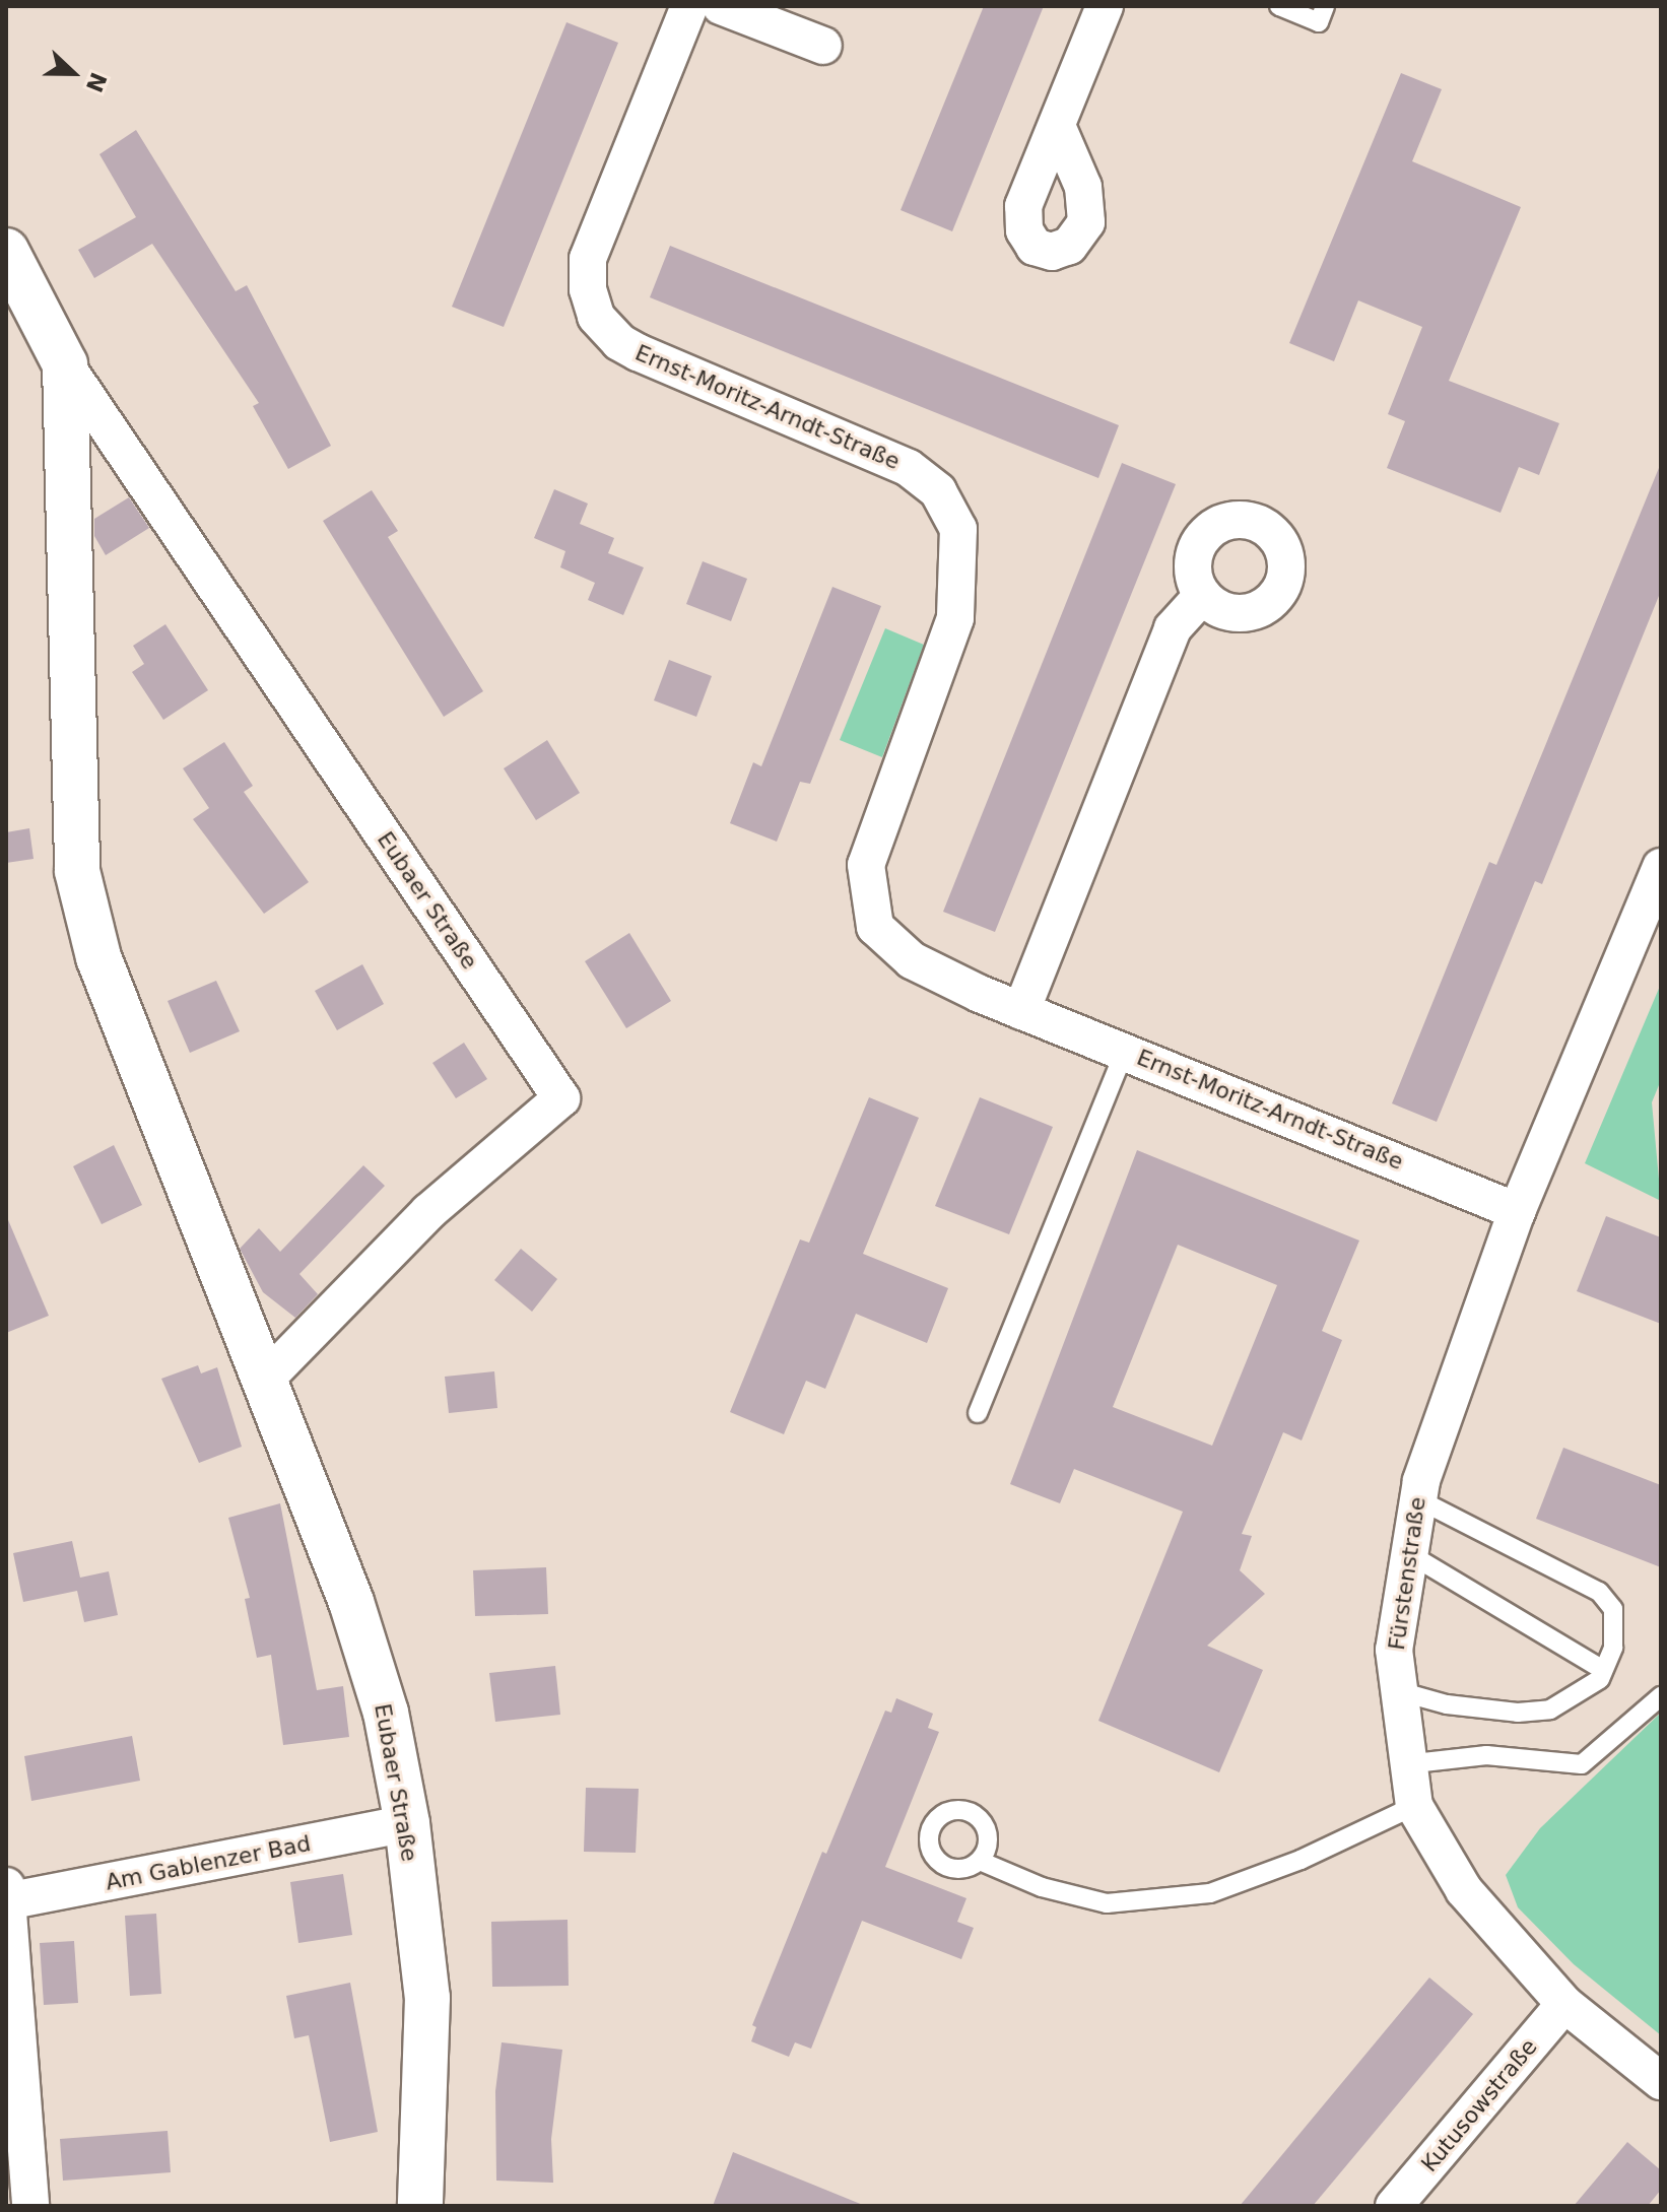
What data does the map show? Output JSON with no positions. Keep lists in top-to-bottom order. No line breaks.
{"streets":{"street":["Ernst-Moritz-Arndt-Straße","Eubaer Straße","Fürstenstraße","Am Gablenzer Bad","Kutusowstraße"]},"crossings":[["Ernst-Moritz-Arndt-Straße","Fürstenstraße"],["Eubaer Straße","Am Gablenzer Bad"],["Fürstenstraße","Kutusowstraße"]],"north":"right"}
